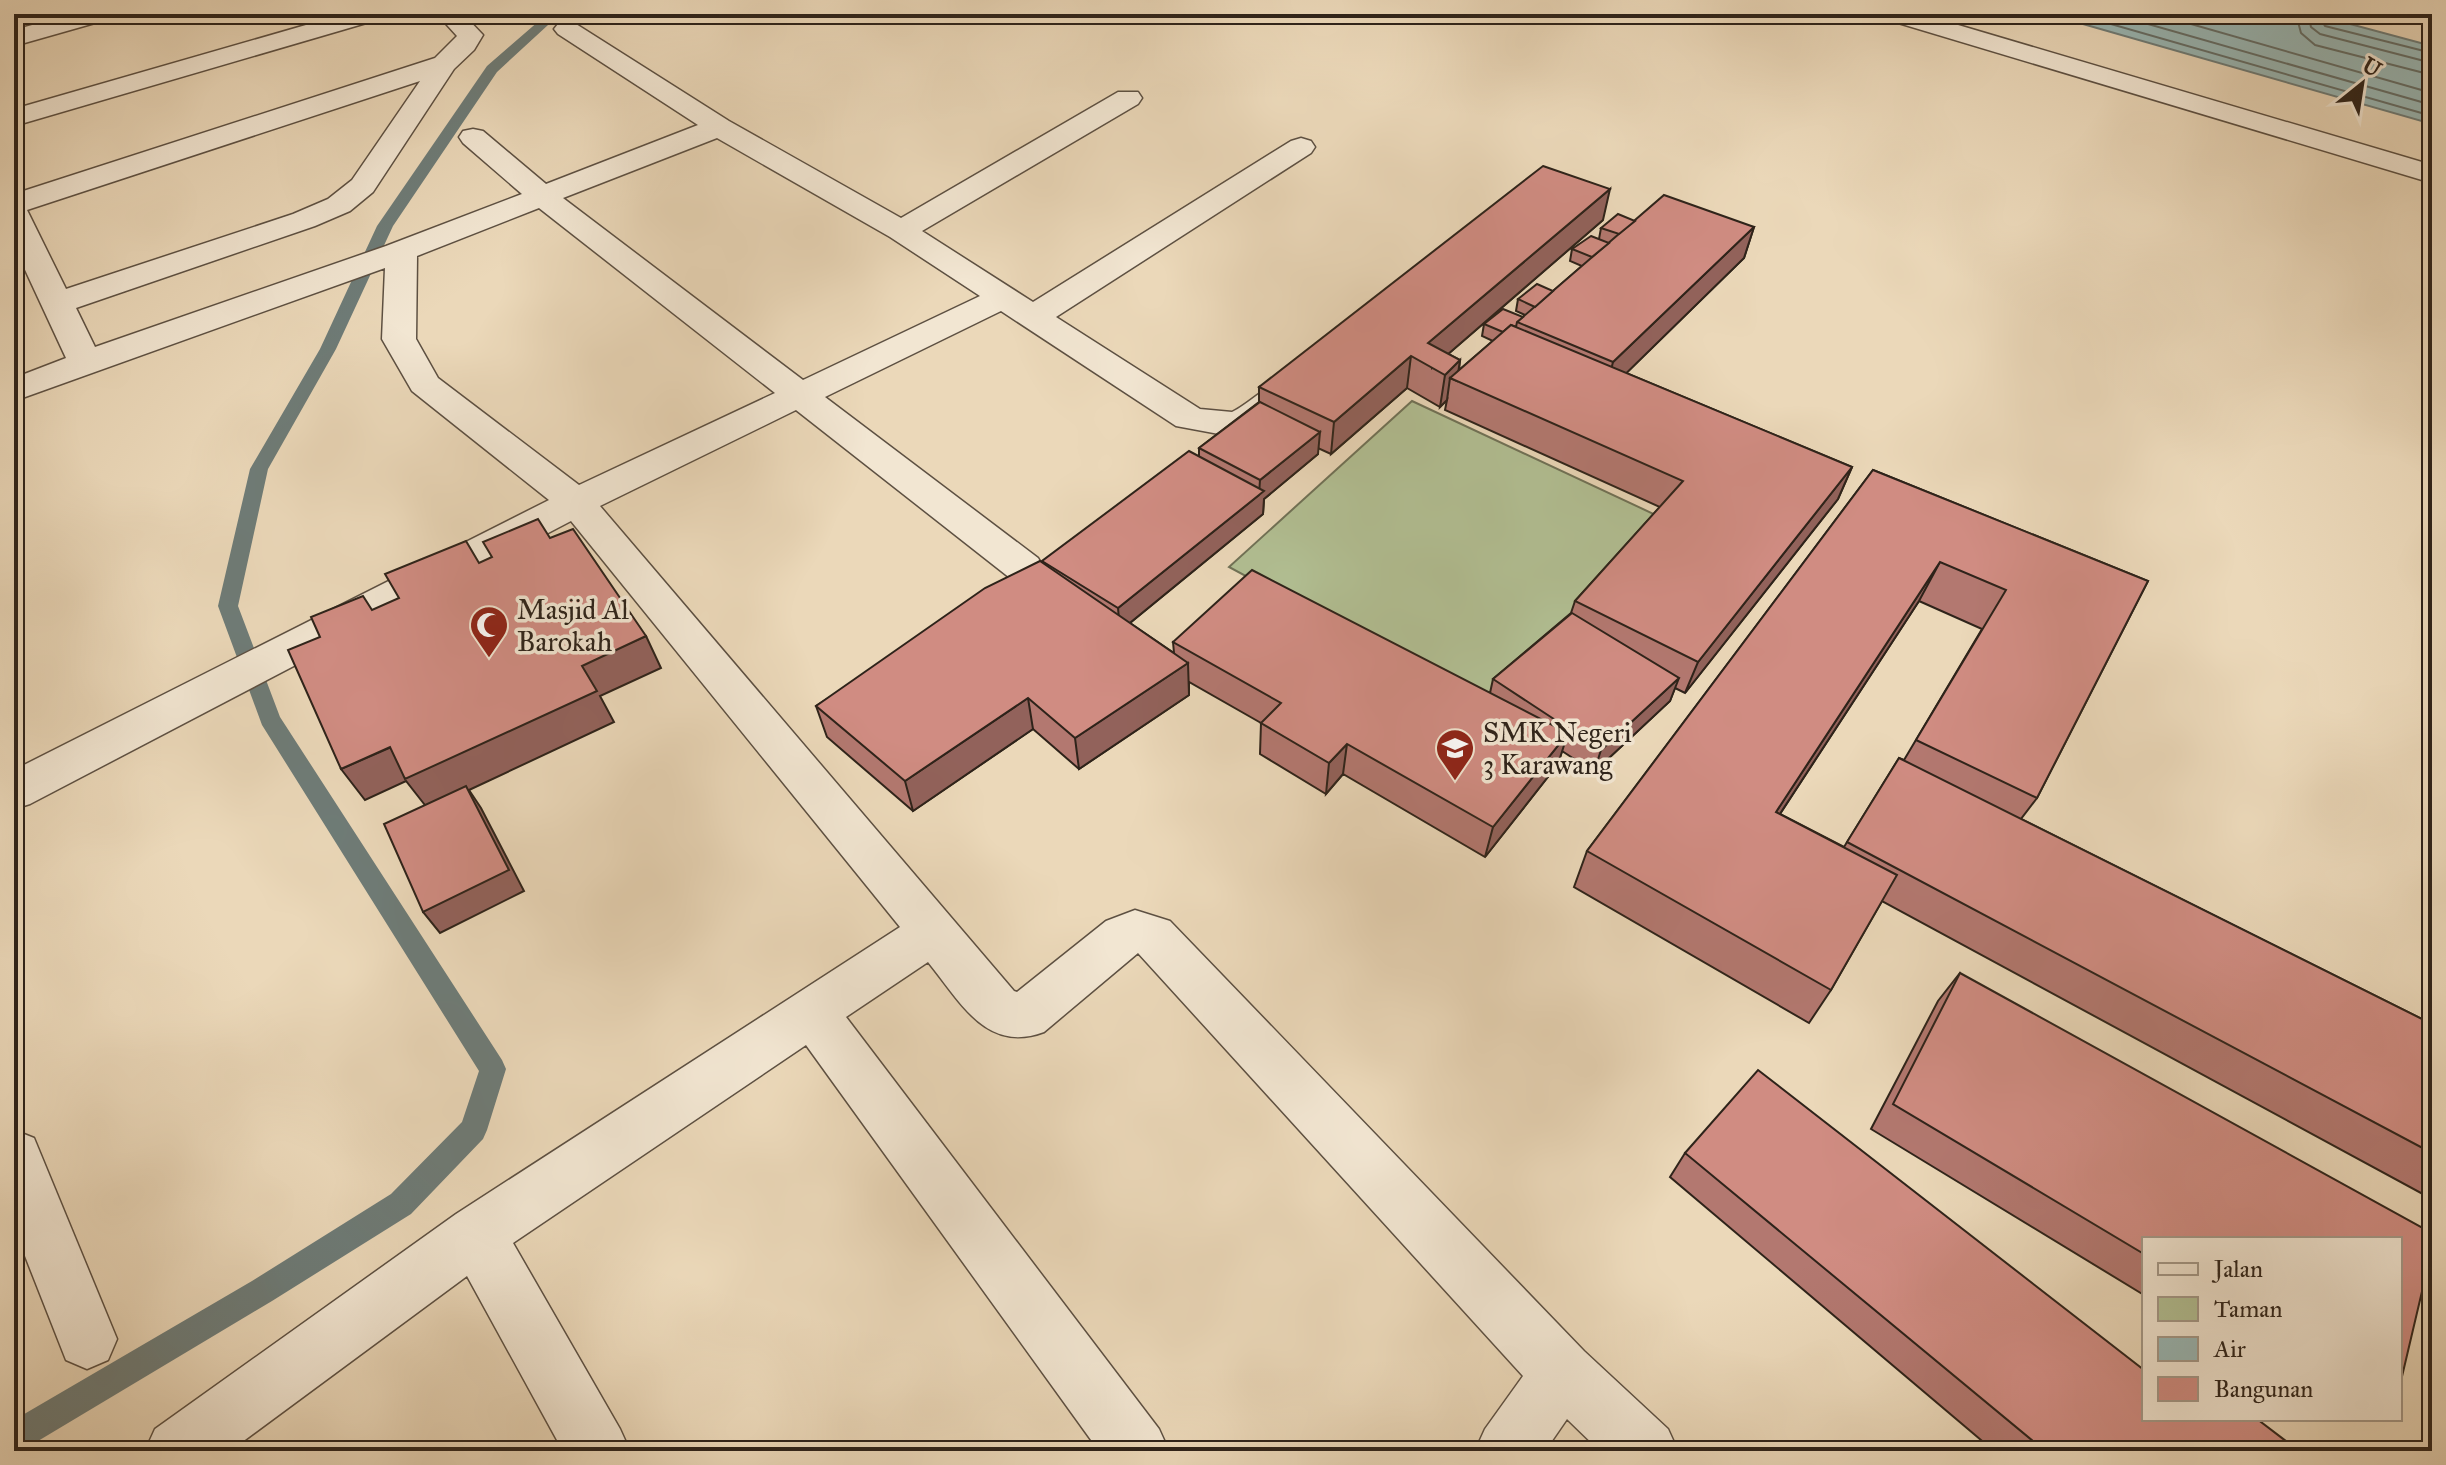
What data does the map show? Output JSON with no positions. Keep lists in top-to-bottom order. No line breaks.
{"places":{"mosque":["Masjid Al Barokah"],"school or university":["SMK Negeri 3 Karawang"]},"legend":["Jalan","Taman","Air","Bangunan"],"north":"top right"}
